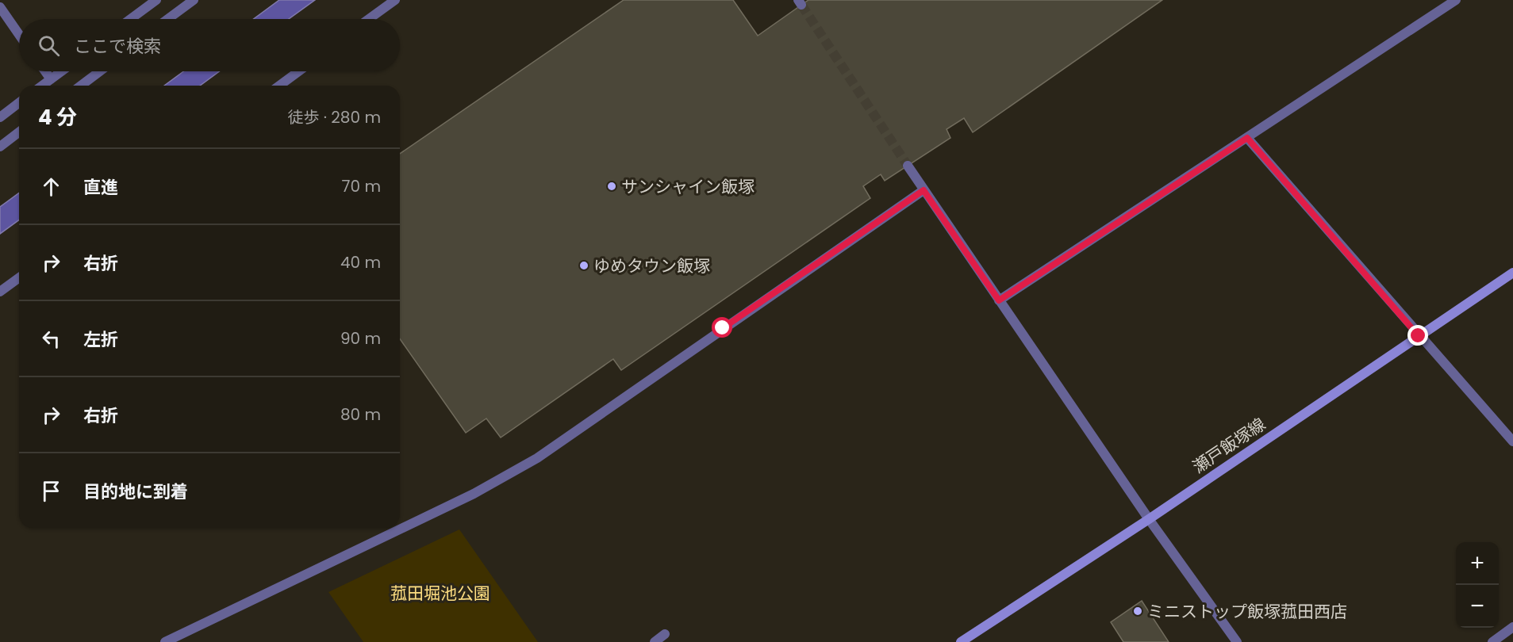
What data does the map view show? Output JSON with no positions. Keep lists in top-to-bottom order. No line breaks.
{"streets":{"main road":["瀬戸飯塚線"]},"parks":["菰田堀池公園"],"places":["サンシャイン飯塚","ゆめタウン飯塚","ミニストップ飯塚菰田西店"],"page":{"search":"ここで検索","heading":["4 分","徒歩 · 280 m"],"list":[["直進","70 m"],["右折","40 m"],["左折","90 m"],["右折","80 m"],"目的地に到着"],"map_buttons":["+","−"]}}
